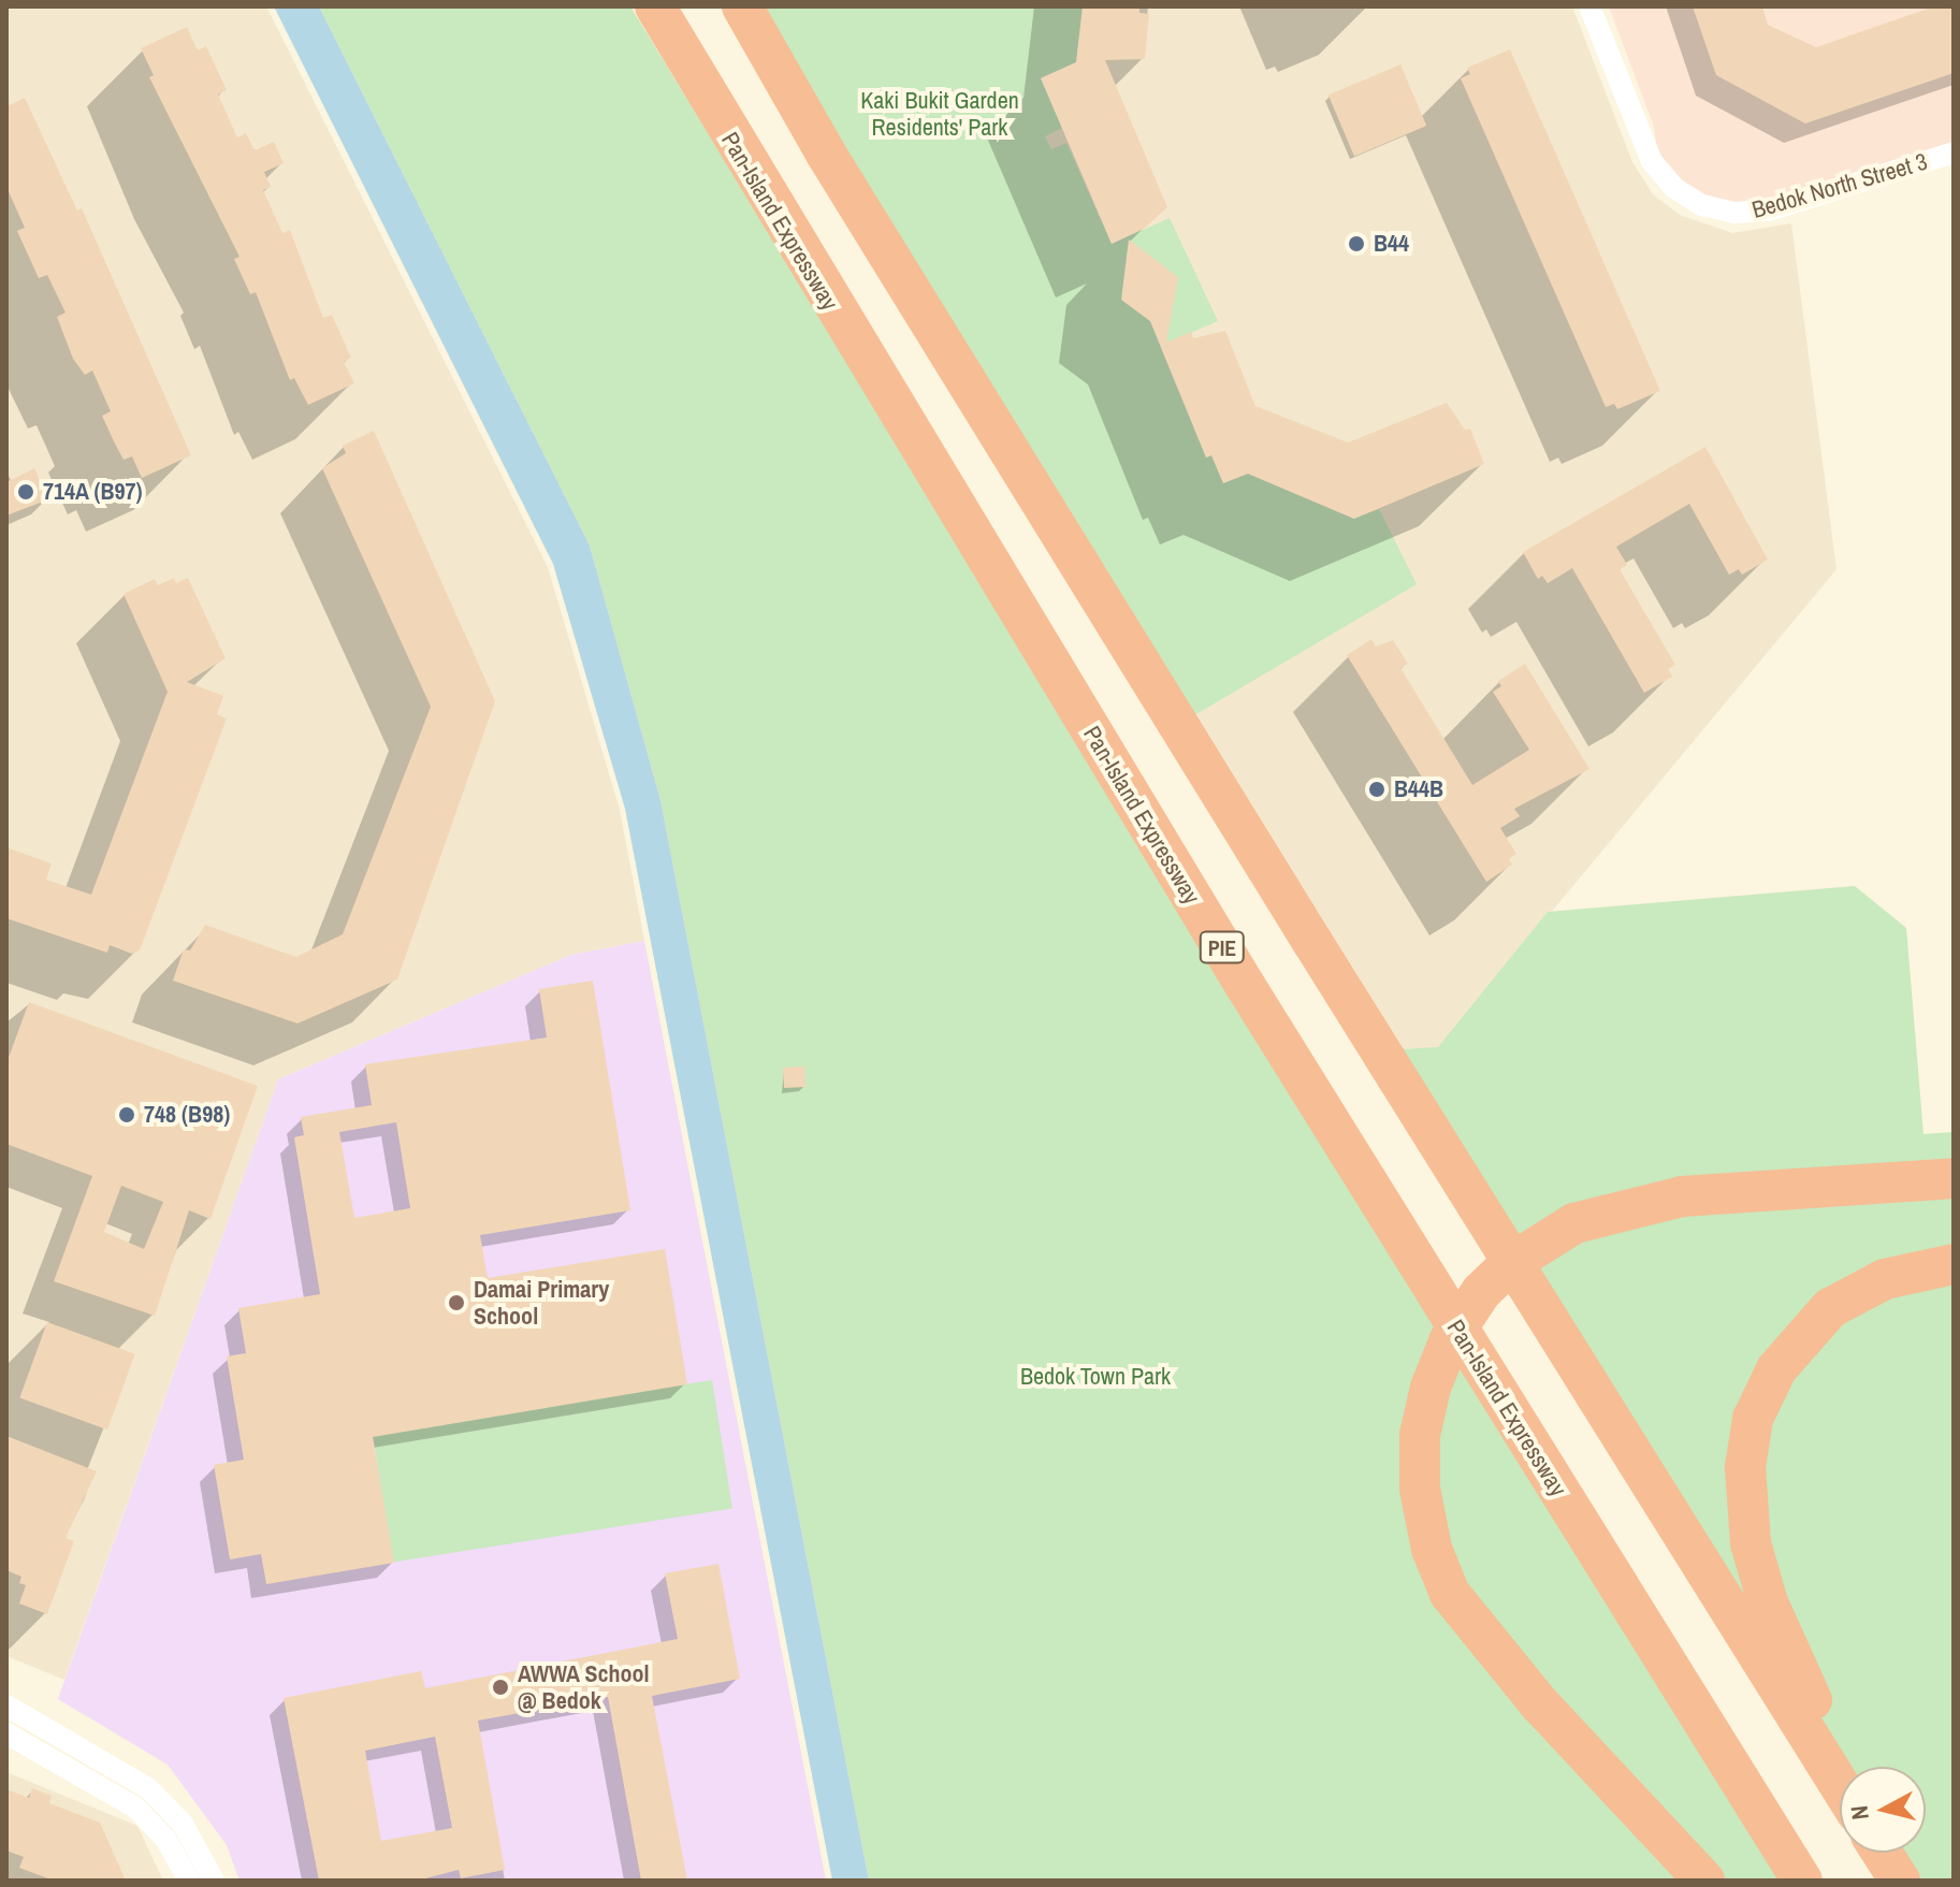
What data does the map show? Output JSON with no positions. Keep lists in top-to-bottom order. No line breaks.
{"streets":{"highway":["Pan-Island Expressway","PIE"],"street":["Bedok North Street 3"]},"parks":["Kaki Bukit Garden Residents' Park","Bedok Town Park"],"places":["B44","714A (B97)","B44B","748 (B98)","Damai Primary School","AWWA School @ Bedok"],"north":"left"}
